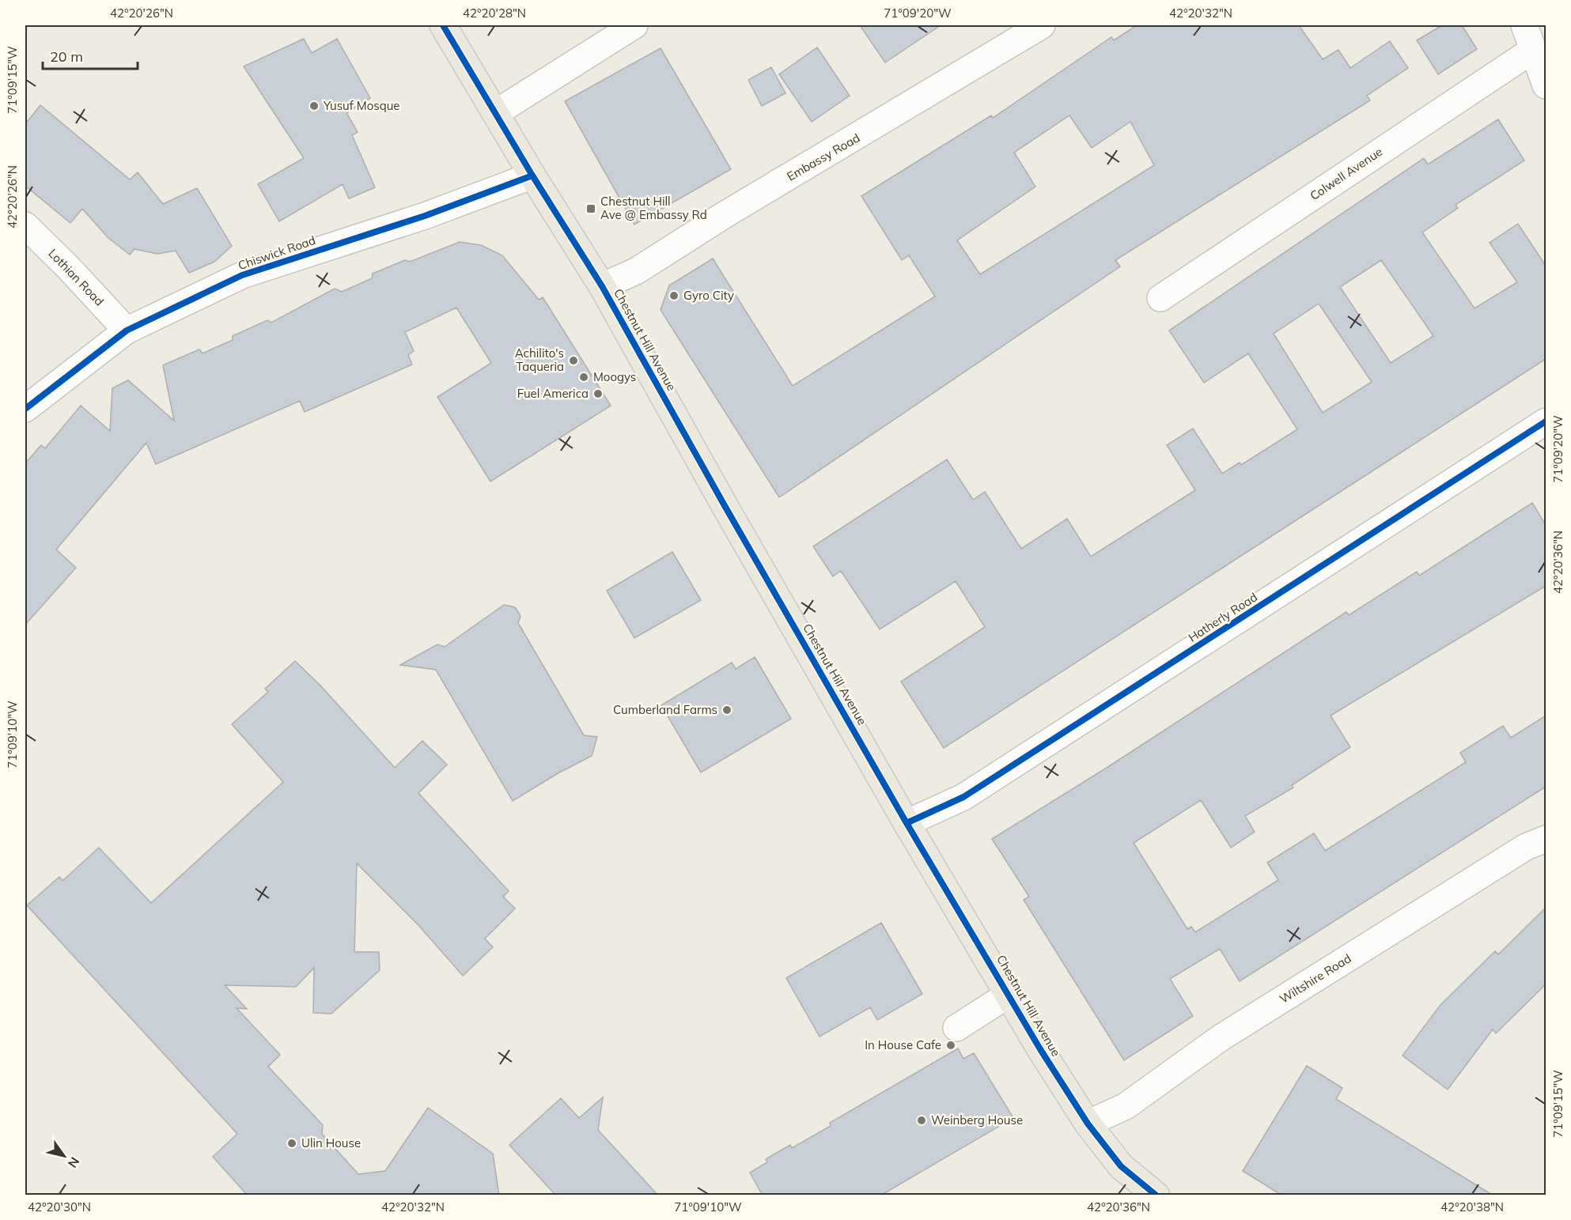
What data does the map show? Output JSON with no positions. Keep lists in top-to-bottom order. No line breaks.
{"streets":{"main road":["Chestnut Hill Avenue"],"street":["Embassy Road","Colwell Avenue","Chiswick Road","Lothian Road","Hatherly Road","Wiltshire Road"]},"crossings":[["Embassy Road","Chestnut Hill Avenue"],["Chiswick Road","Lothian Road"],["Chiswick Road","Chestnut Hill Avenue"],["Chestnut Hill Avenue","Hatherly Road"],["Chestnut Hill Avenue","Wiltshire Road"]],"places":{"other":["Yusuf Mosque","Gyro City","Achilito's Taqueria","Moogys","Fuel America","Cumberland Farms","In House Cafe","Weinberg House","Ulin House"],"transit":["Chestnut Hill Ave @ Embassy Rd"]},"scale_bar":"20 m","north":"bottom right","coordinates":["42°20'26\"N","42°20'28\"N","71°09'20\"W","42°20'32\"N","71°09'15\"W","42°20'36\"N","71°09'10\"W","42°20'30\"N","42°20'38\"N"]}
